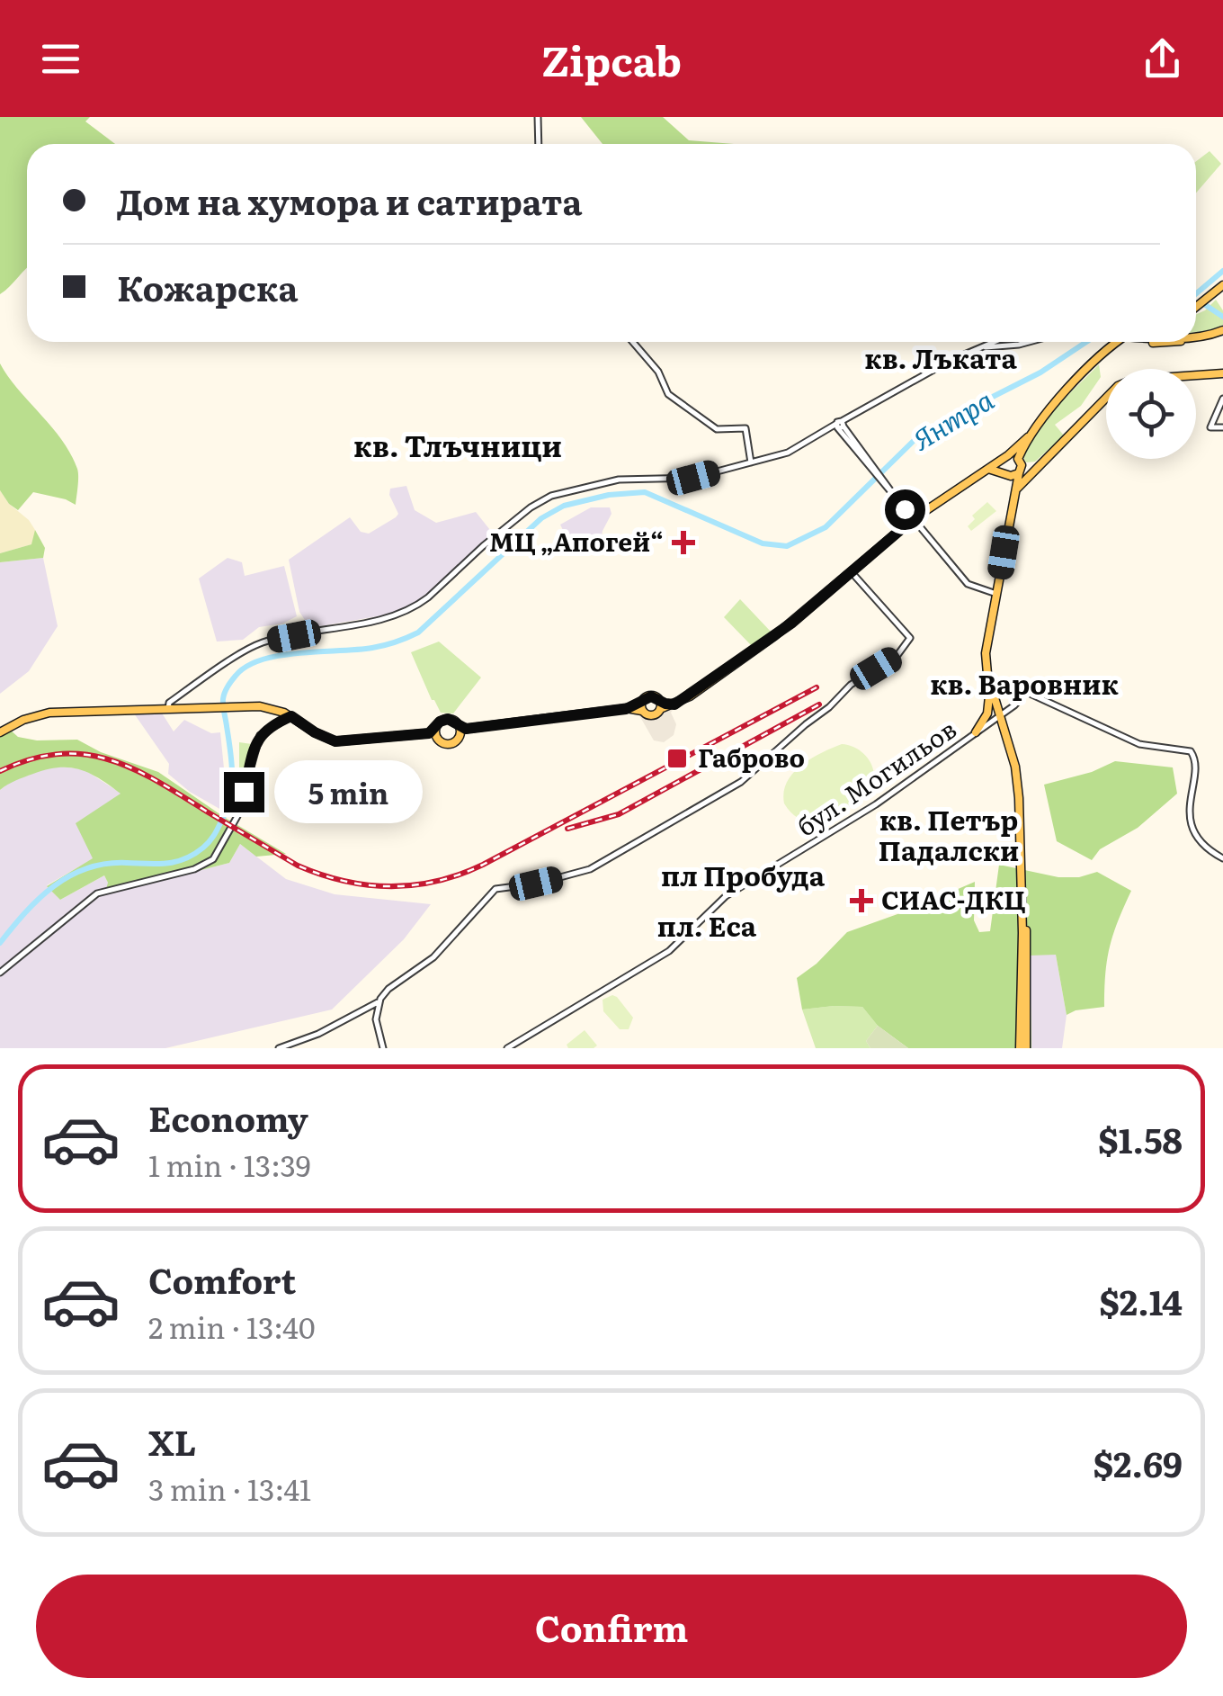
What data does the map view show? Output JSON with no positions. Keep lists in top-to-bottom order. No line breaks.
{"streets":{"street":["бул. Могильов"]},"districts":["кв. Лъката","кв. Тлъчници","кв. Варовник","кв. Петър Падалски","пл Пробуда","пл. Еса"],"water":["Янтра"],"places":{"health":["МЦ „Апогей“","СИАС-ДКЦ"],"transit":["Габрово"]},"page":{"header":"Zipcab","banner":["Дом на хумора и сатирата","Кожарска"],"bubble":"5 min","list":[{"name":"Economy","note":"1 min · 13:39","value":"$1.58"},{"name":"Comfort","note":"2 min · 13:40","value":"$2.14"},{"name":"XL","note":"3 min · 13:41","value":"$2.69"}],"buttons":"Confirm"}}
